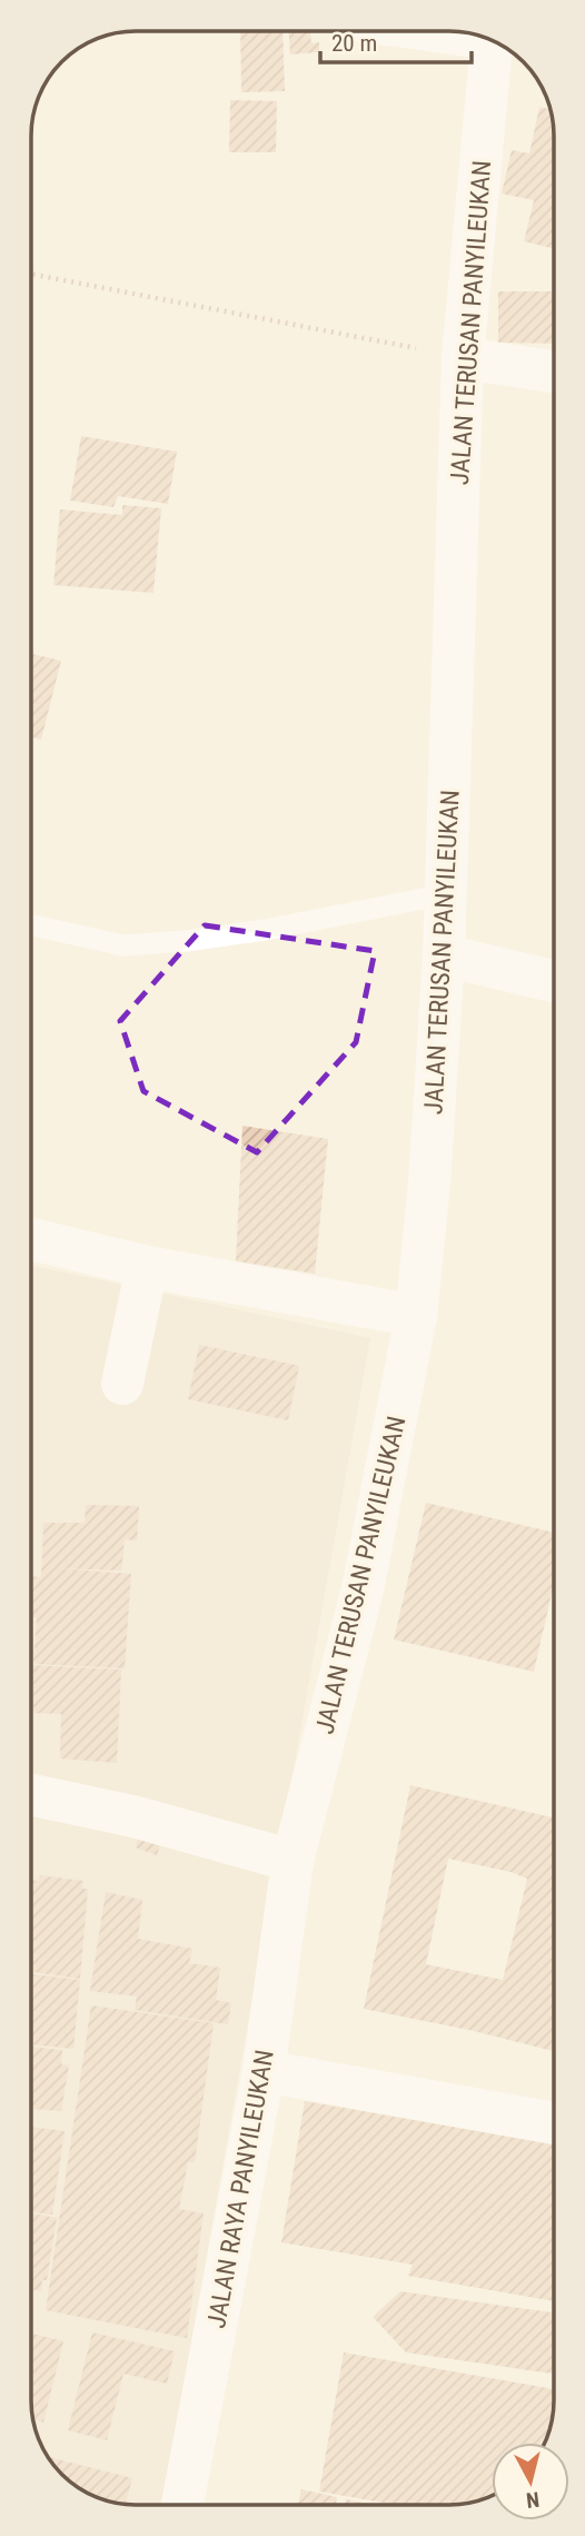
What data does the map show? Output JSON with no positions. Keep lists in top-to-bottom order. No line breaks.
{"streets":{"street":["JALAN TERUSAN PANYILEUKAN","JALAN RAYA PANYILEUKAN"]},"crossings":[["JALAN TERUSAN PANYILEUKAN","JALAN RAYA PANYILEUKAN"]],"scale_bar":"20 m","north":"bottom"}
